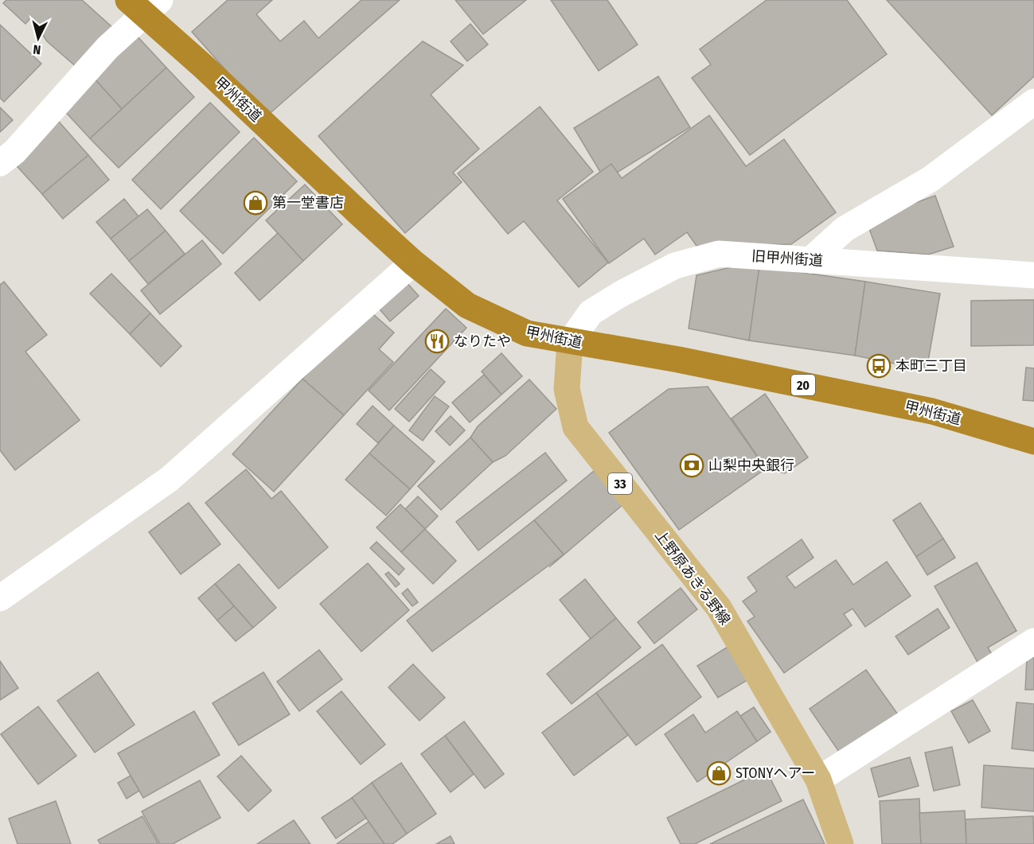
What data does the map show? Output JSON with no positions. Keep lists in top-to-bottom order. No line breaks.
{"streets":{"highway":["甲州街道","20"],"main road":["33","上野原あきる野線"],"street":["旧甲州街道"]},"crossings":[["甲州街道","旧甲州街道"],["甲州街道","上野原あきる野線"],["旧甲州街道","上野原あきる野線"]],"places":{"shop":["第一堂書店","STONYヘアー"],"restaurant":["なりたや"],"bus stop":["本町三丁目"],"bank":["山梨中央銀行"]},"north":"bottom"}
